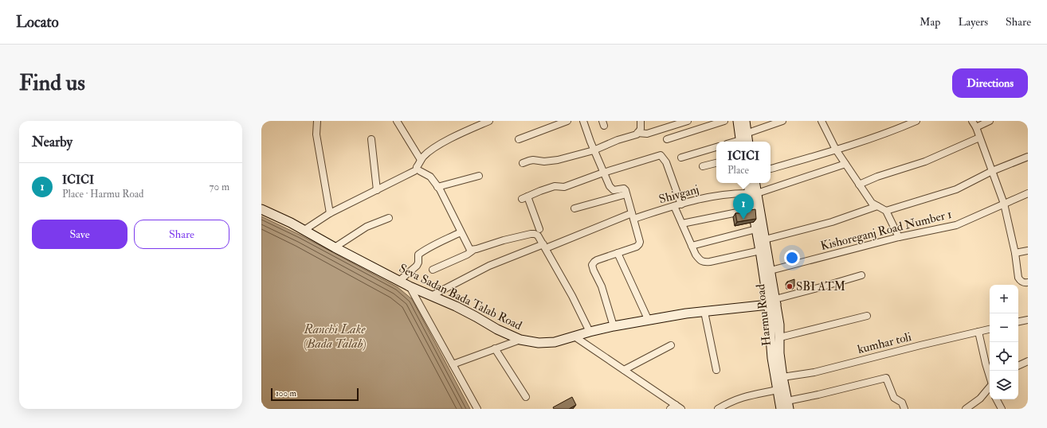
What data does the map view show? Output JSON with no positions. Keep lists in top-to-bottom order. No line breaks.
{"streets":{"street":["Shivganj","Kishoreganj Road Number 1","Seva Sadan Bada Talab Road","Harmu Road","kumhar toli"]},"crossings":[["Shivganj","Seva Sadan Bada Talab Road"],["Shivganj","Harmu Road"],["Kishoreganj Road Number 1","Harmu Road"],["Seva Sadan Bada Talab Road","Harmu Road"],["Harmu Road","kumhar toli"]],"water":["Ranchi Lake (Bada Talab)"],"places":["SBI ATM"],"scale_bar":"100 m","page":{"header":"Locato","nav":["Map","Layers","Share"],"buttons":["Directions",["Save","Share"]],"title":"Find us","heading":"Nearby","popup":["ICICI","Place"],"list":[{"mark":"1","name":"ICICI","note":"Place · Harmu Road","value":"70 m"}],"pins":"1","map_buttons":["+","−"],"scale":"100 m"}}
